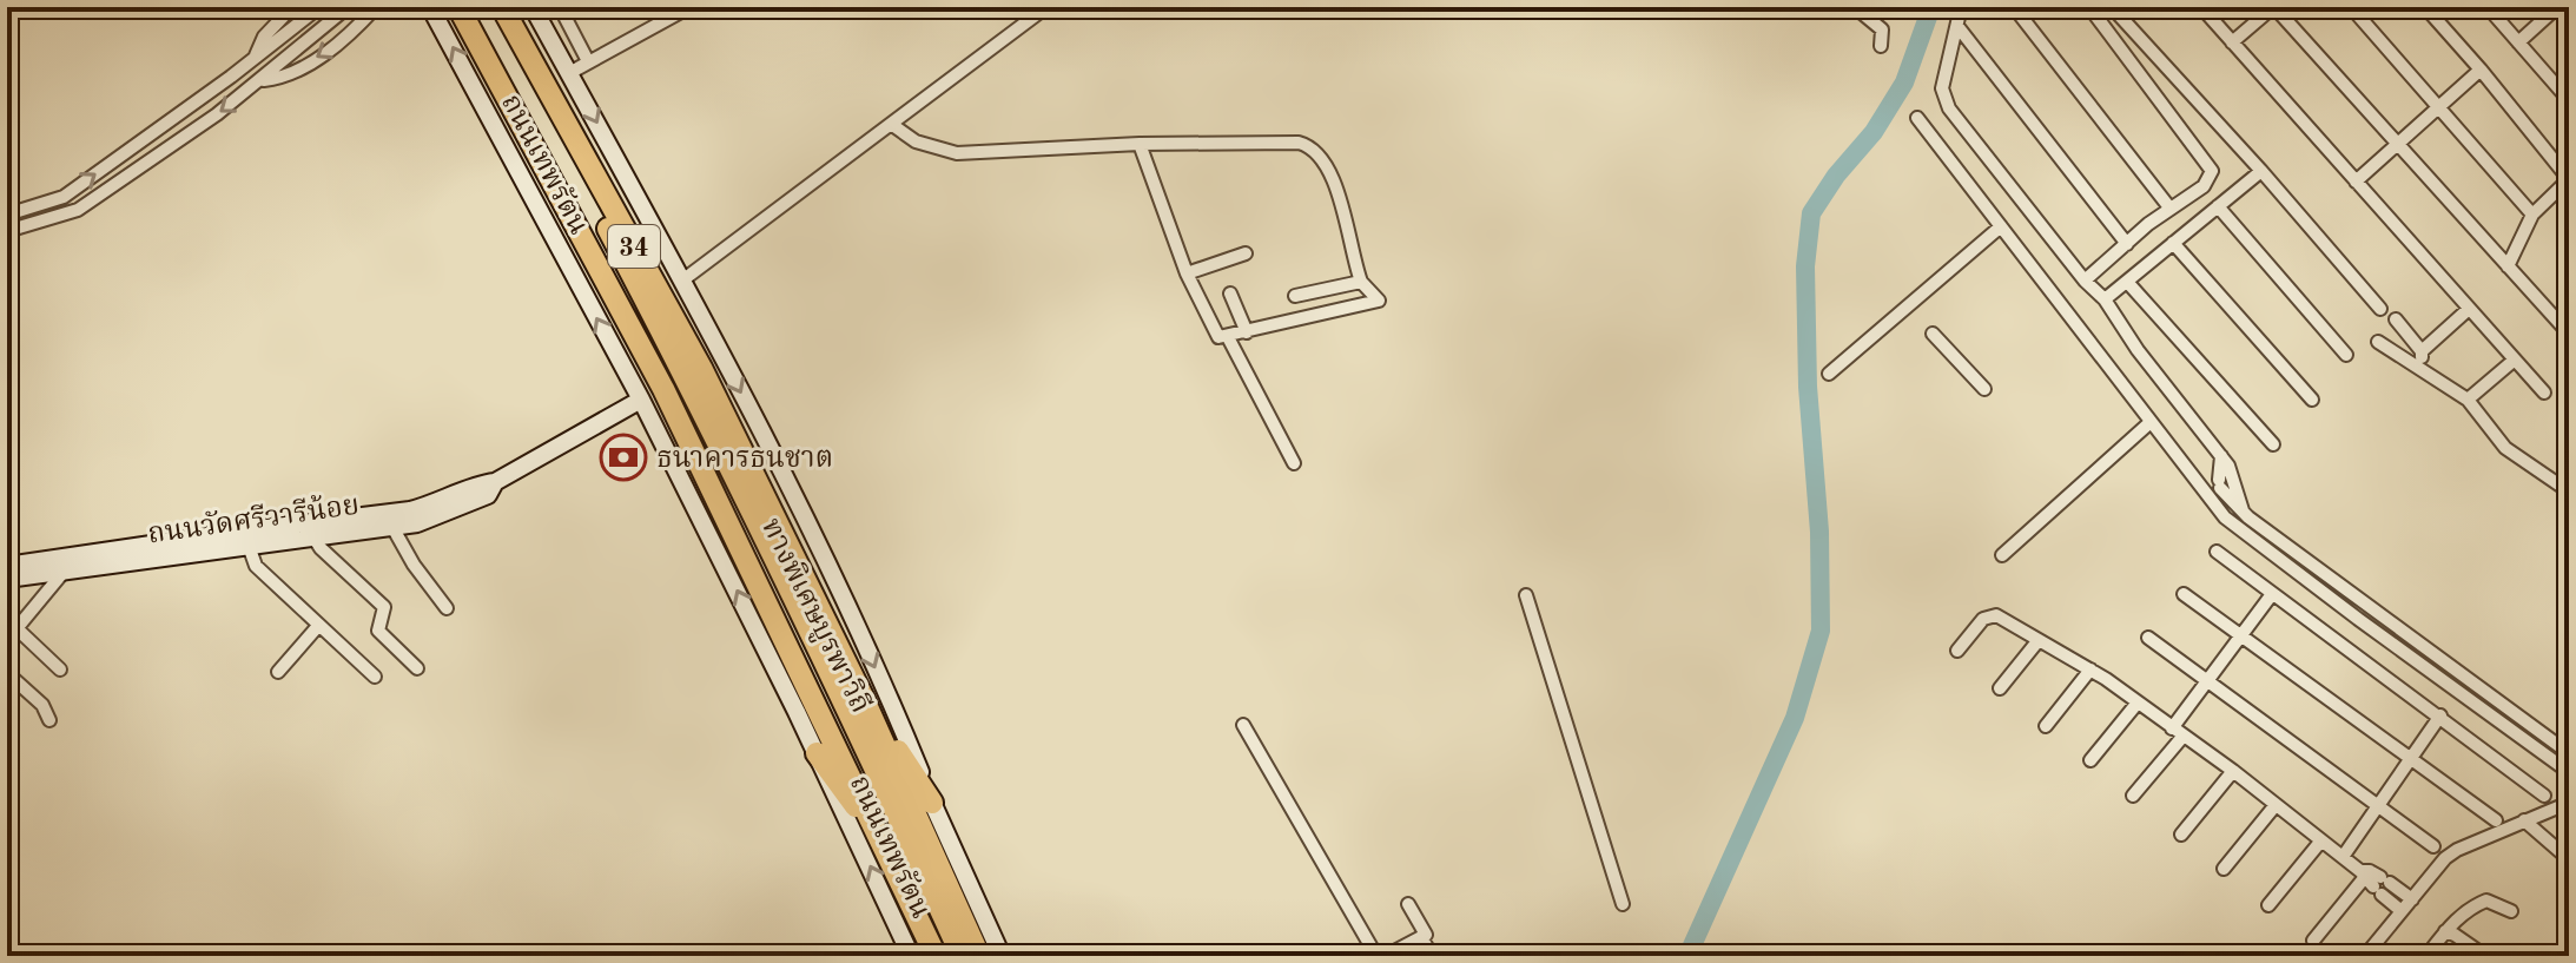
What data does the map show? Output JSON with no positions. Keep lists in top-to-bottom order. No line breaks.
{"streets":{"highway":["ถนนเทพรัตน","34","ทางพิเศษบูรพาวิถี"],"main road":["ถนนวัดศรีวารีน้อย"]},"crossings":[["ถนนเทพรัตน","ถนนวัดศรีวารีน้อย"]],"places":{"bank":["ธนาคารธนชาต"]}}
